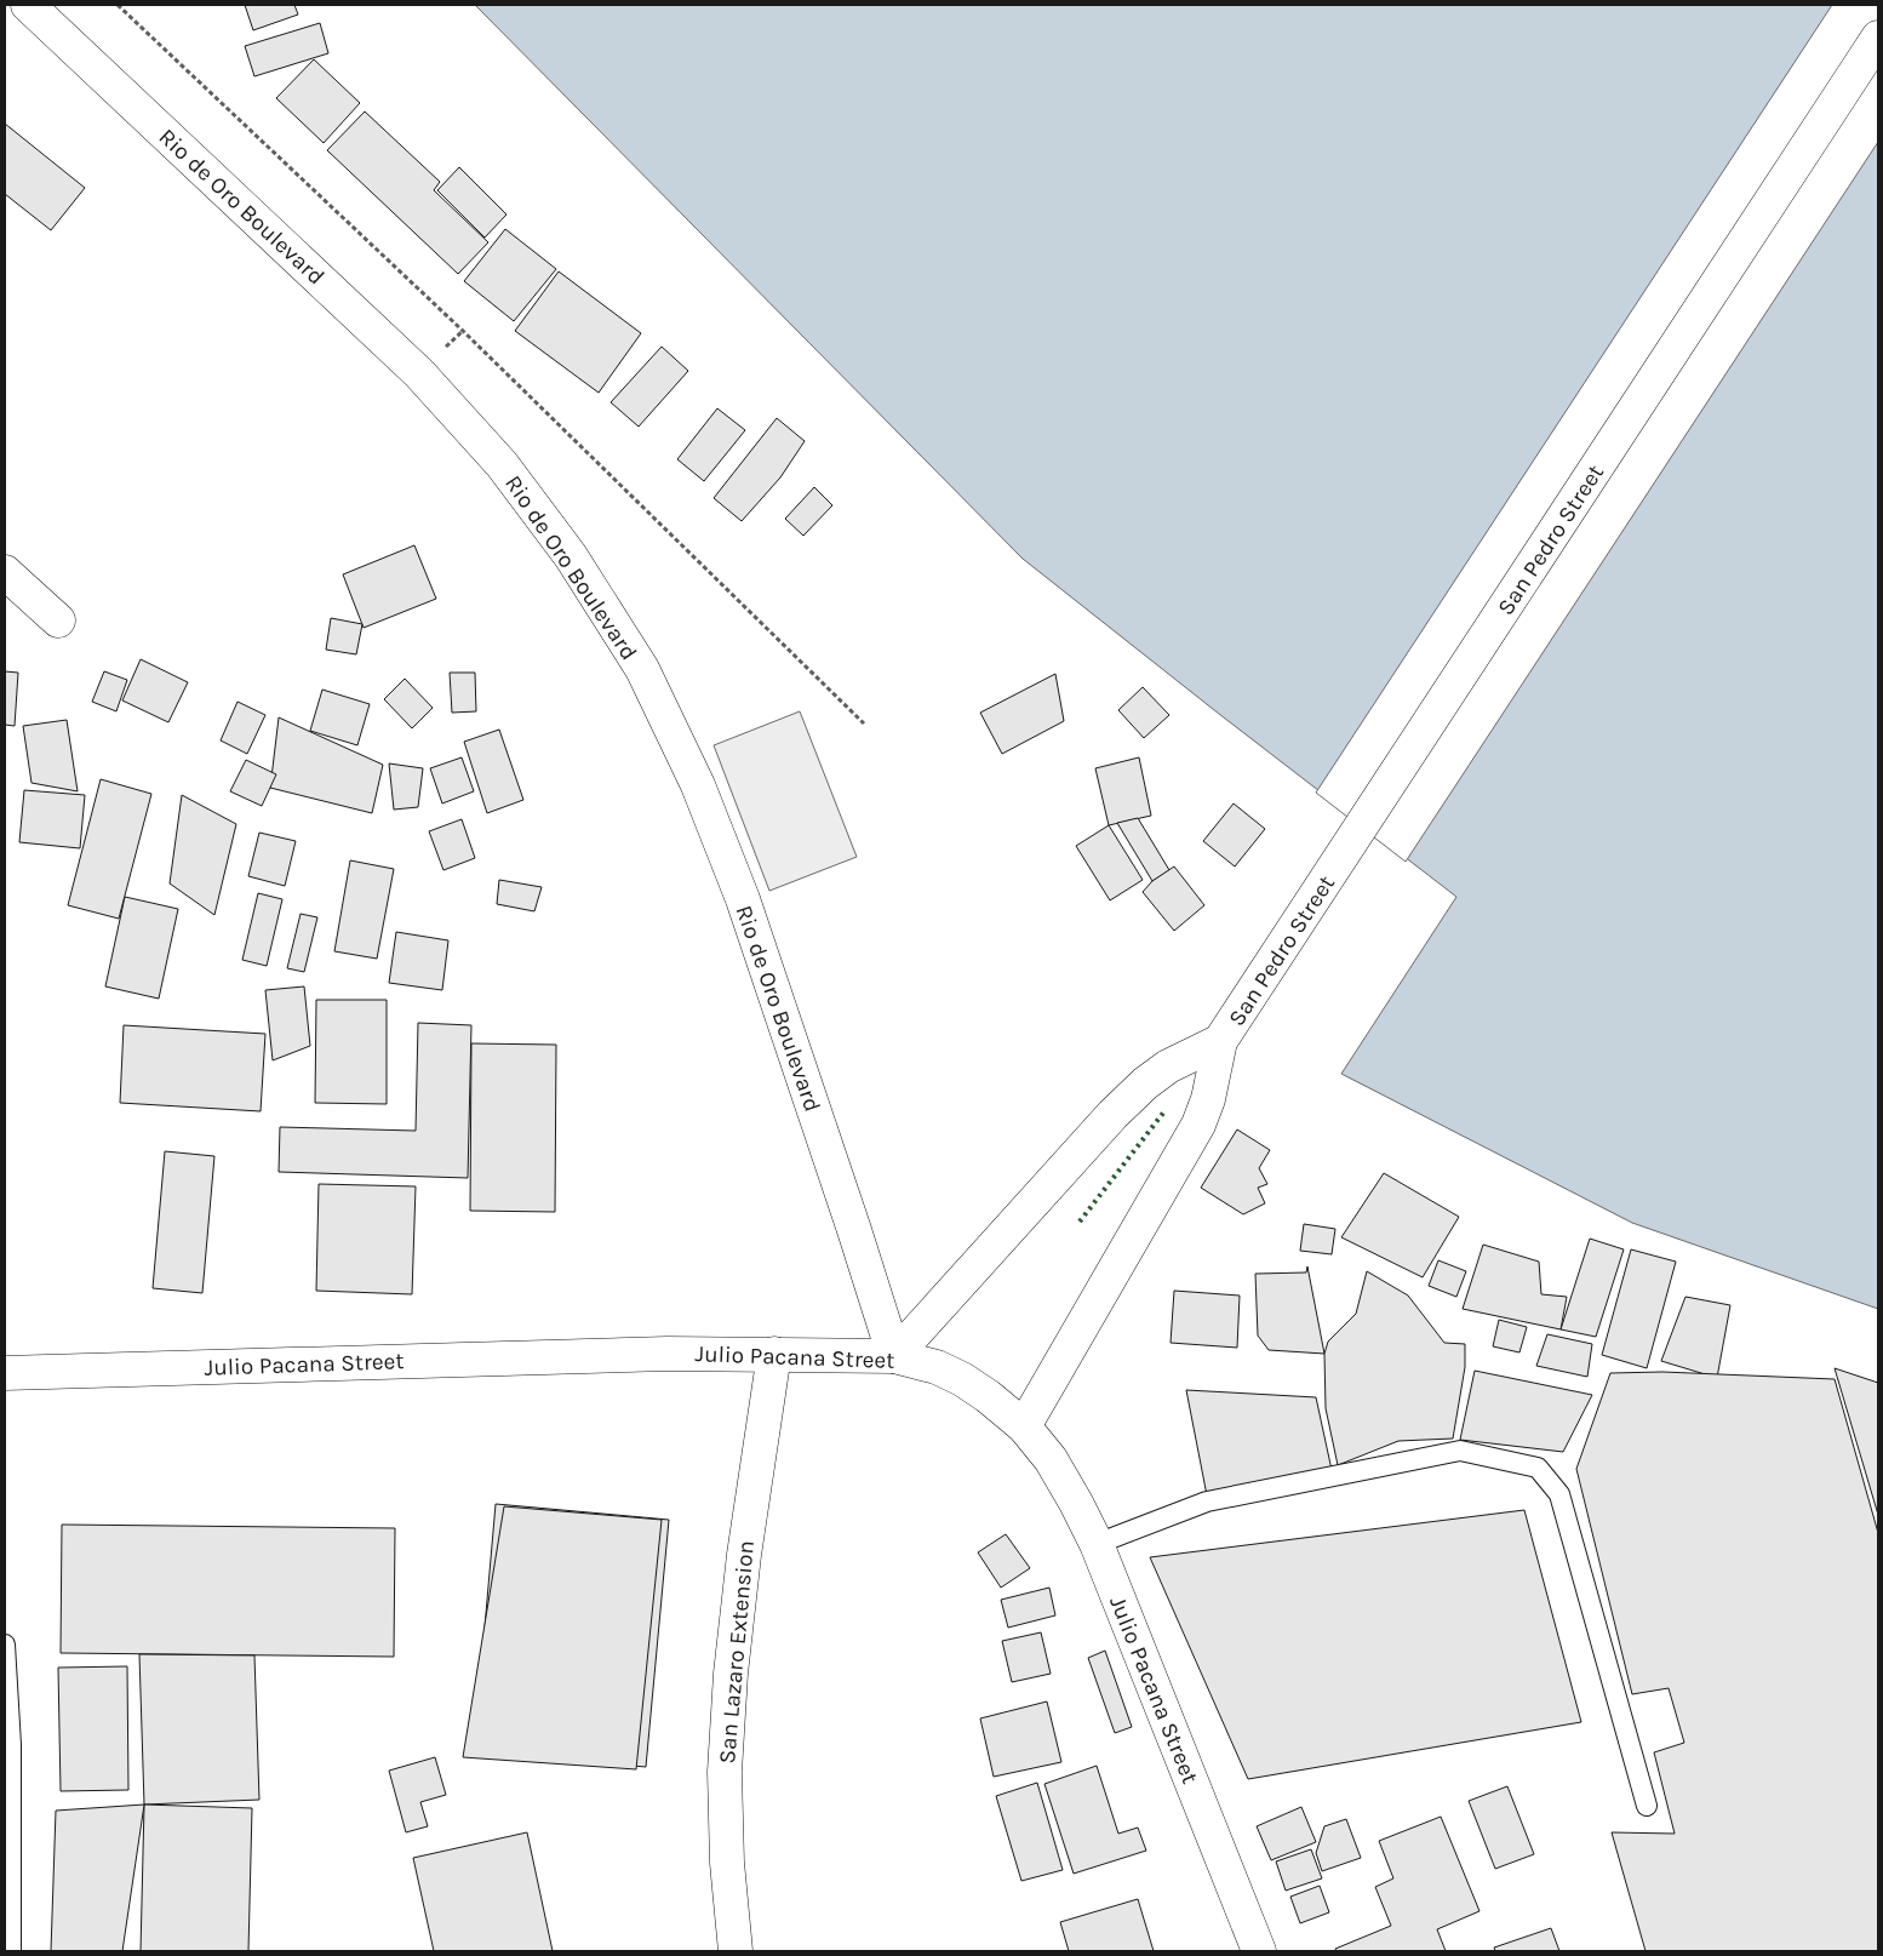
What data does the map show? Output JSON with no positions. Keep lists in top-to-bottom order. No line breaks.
{"streets":{"main road":["Rio de Oro Boulevard","San Pedro Street","Julio Pacana Street","San Lazaro Extension"]},"crossings":[["Rio de Oro Boulevard","San Pedro Street"],["Rio de Oro Boulevard","Julio Pacana Street"],["San Pedro Street","Julio Pacana Street"],["Julio Pacana Street","San Lazaro Extension"]]}
